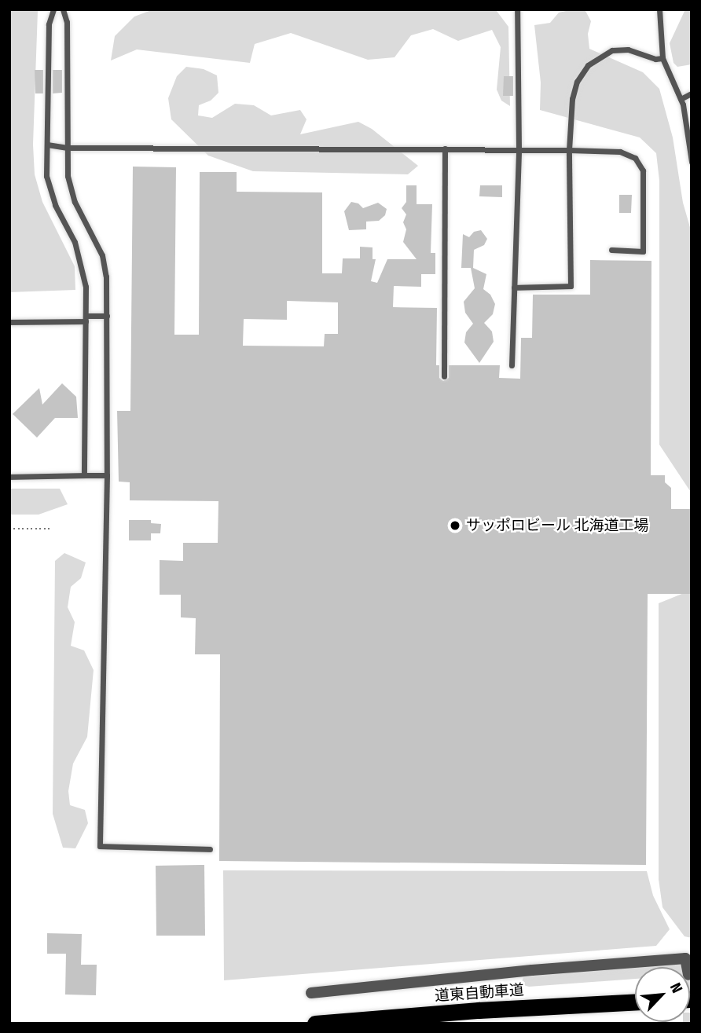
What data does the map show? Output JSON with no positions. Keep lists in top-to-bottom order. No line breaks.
{"streets":{"highway":["道東自動車道"]},"places":["サッポロビール 北海道工場"],"north":"top right"}
